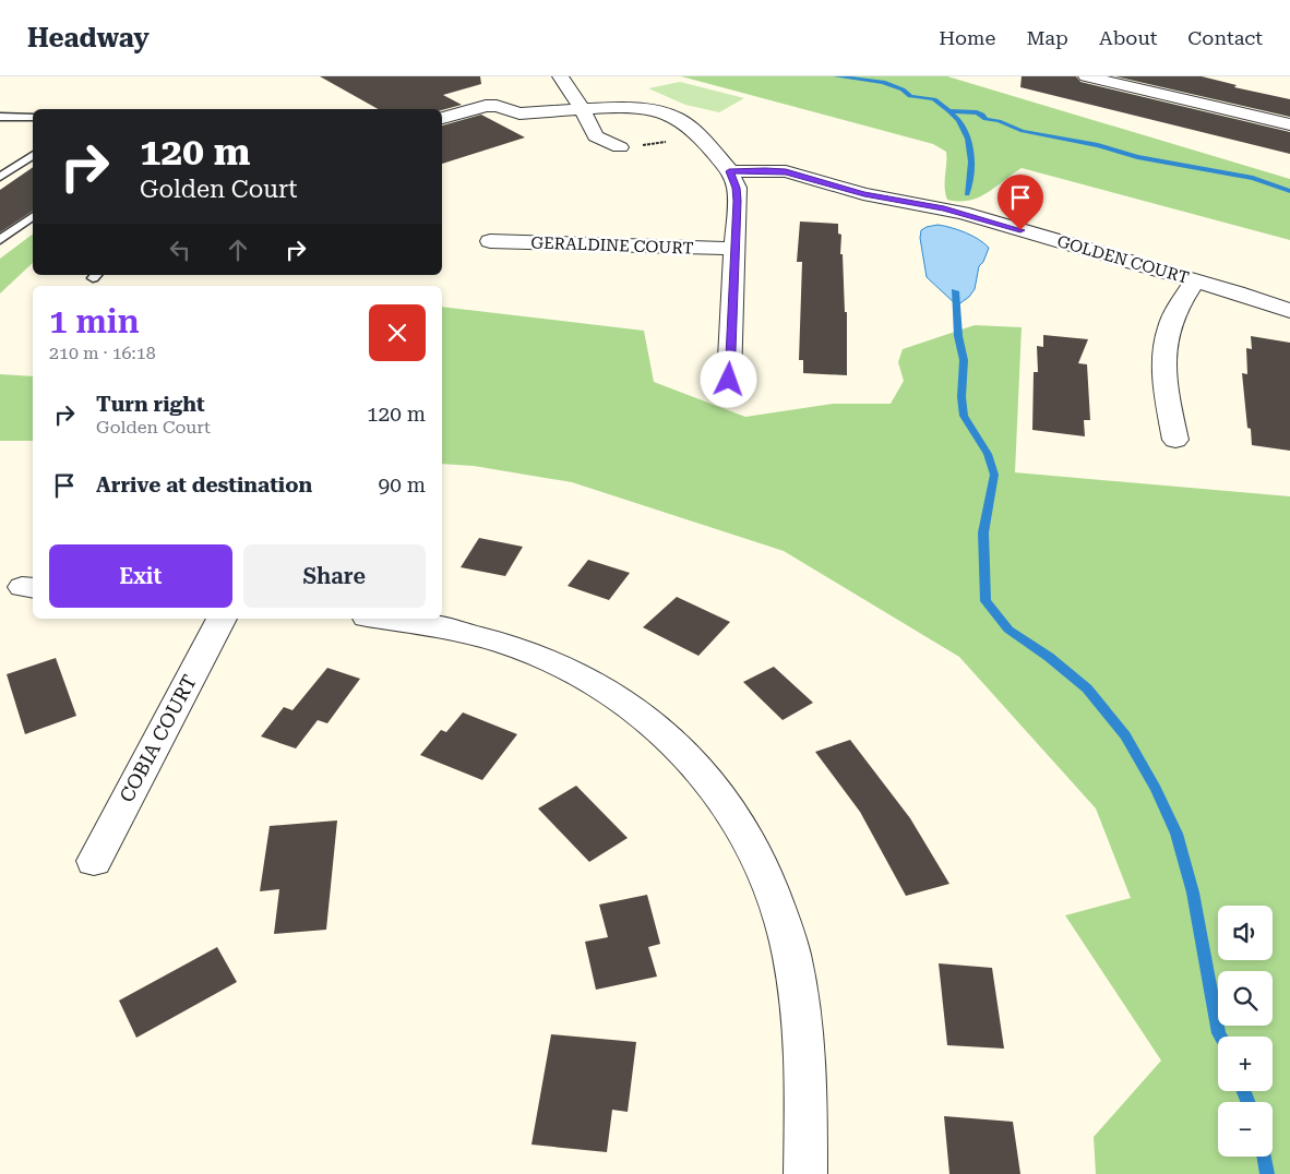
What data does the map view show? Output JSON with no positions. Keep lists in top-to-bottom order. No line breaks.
{"streets":{"street":["GERALDINE COURT","GOLDEN COURT","COBIA COURT"]},"page":{"header":"Headway","nav":["Home","Map","About","Contact"],"turn":["120 m","Golden Court"],"heading":["1 min","210 m · 16:18"],"list":[{"name":"Turn right","note":"Golden Court","value":"120 m"},{"name":"Arrive at destination","value":"90 m"}],"buttons":["Exit","Share"],"map_buttons":["+","−"]}}
